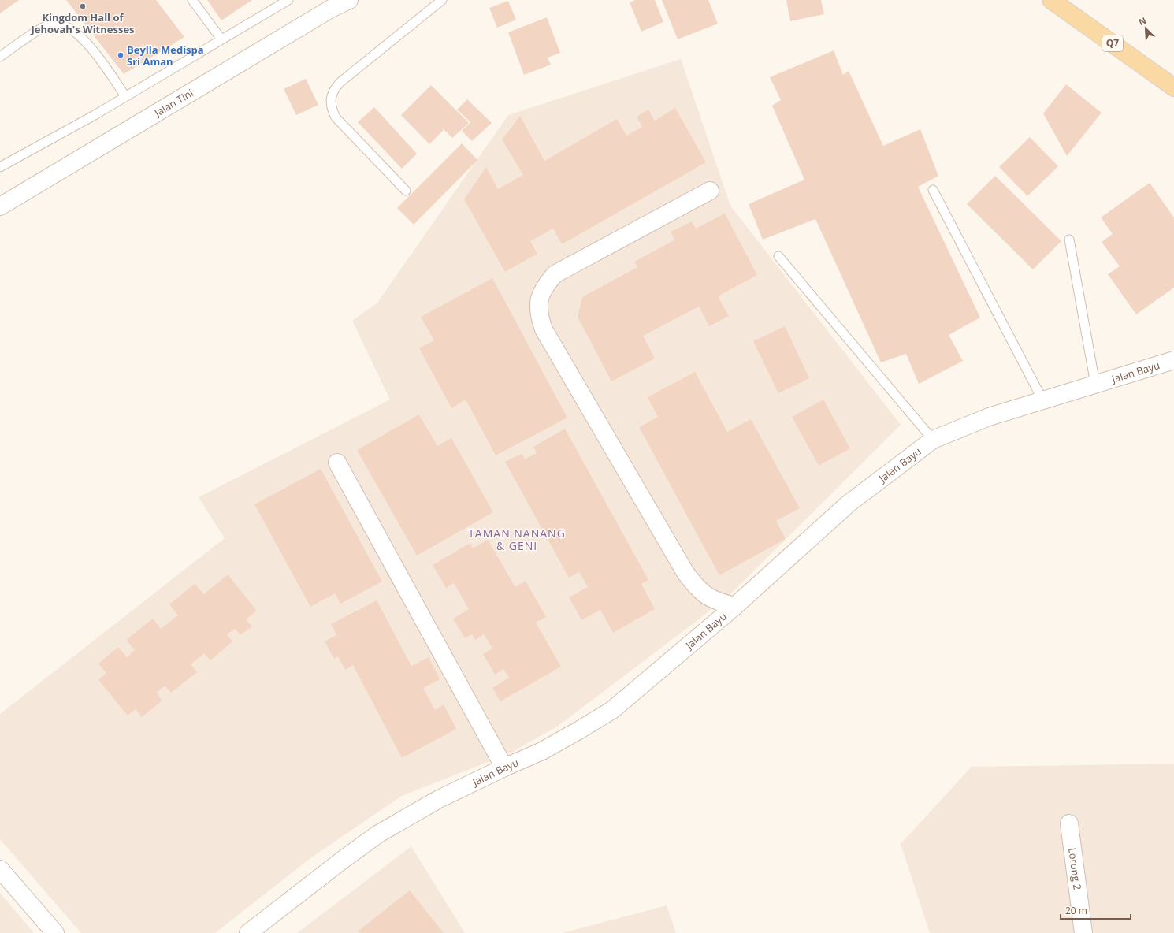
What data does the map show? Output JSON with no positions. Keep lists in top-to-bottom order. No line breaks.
{"streets":{"main road":["Q7"],"street":["Jalan Tini","Jalan Bayu","Lorong 2"]},"districts":["TAMAN NANANG & GENI"],"places":["Kingdom Hall of Jehovah's Witnesses","Beylla Medispa Sri Aman"],"scale_bar":"20 m","north":"top left"}
